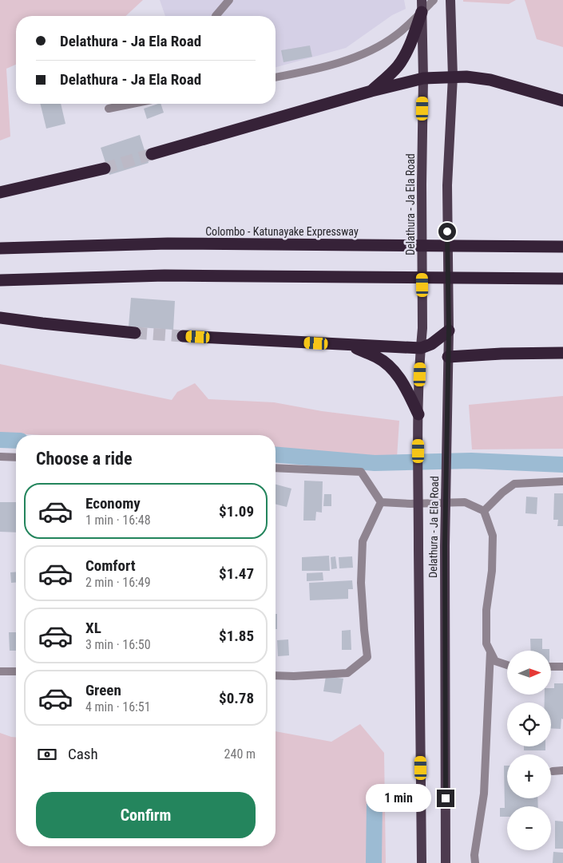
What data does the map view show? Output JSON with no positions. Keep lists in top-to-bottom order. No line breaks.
{"streets":{"highway":["Colombo - Katunayake Expressway"],"main road":["Delathura - Ja Ela Road"]},"north":"right","page":{"banner":["Delathura - Ja Ela Road","Delathura - Ja Ela Road"],"heading":"Choose a ride","list":[{"name":"Economy","note":"1 min · 16:48","value":"$1.09"},{"name":"Comfort","note":"2 min · 16:49","value":"$1.47"},{"name":"XL","note":"3 min · 16:50","value":"$1.85"},{"name":"Green","note":"4 min · 16:51","value":"$0.78"}],"map_buttons":["+","−"],"pay":["Cash","240 m"],"bubble":"1 min","buttons":"Confirm"}}
